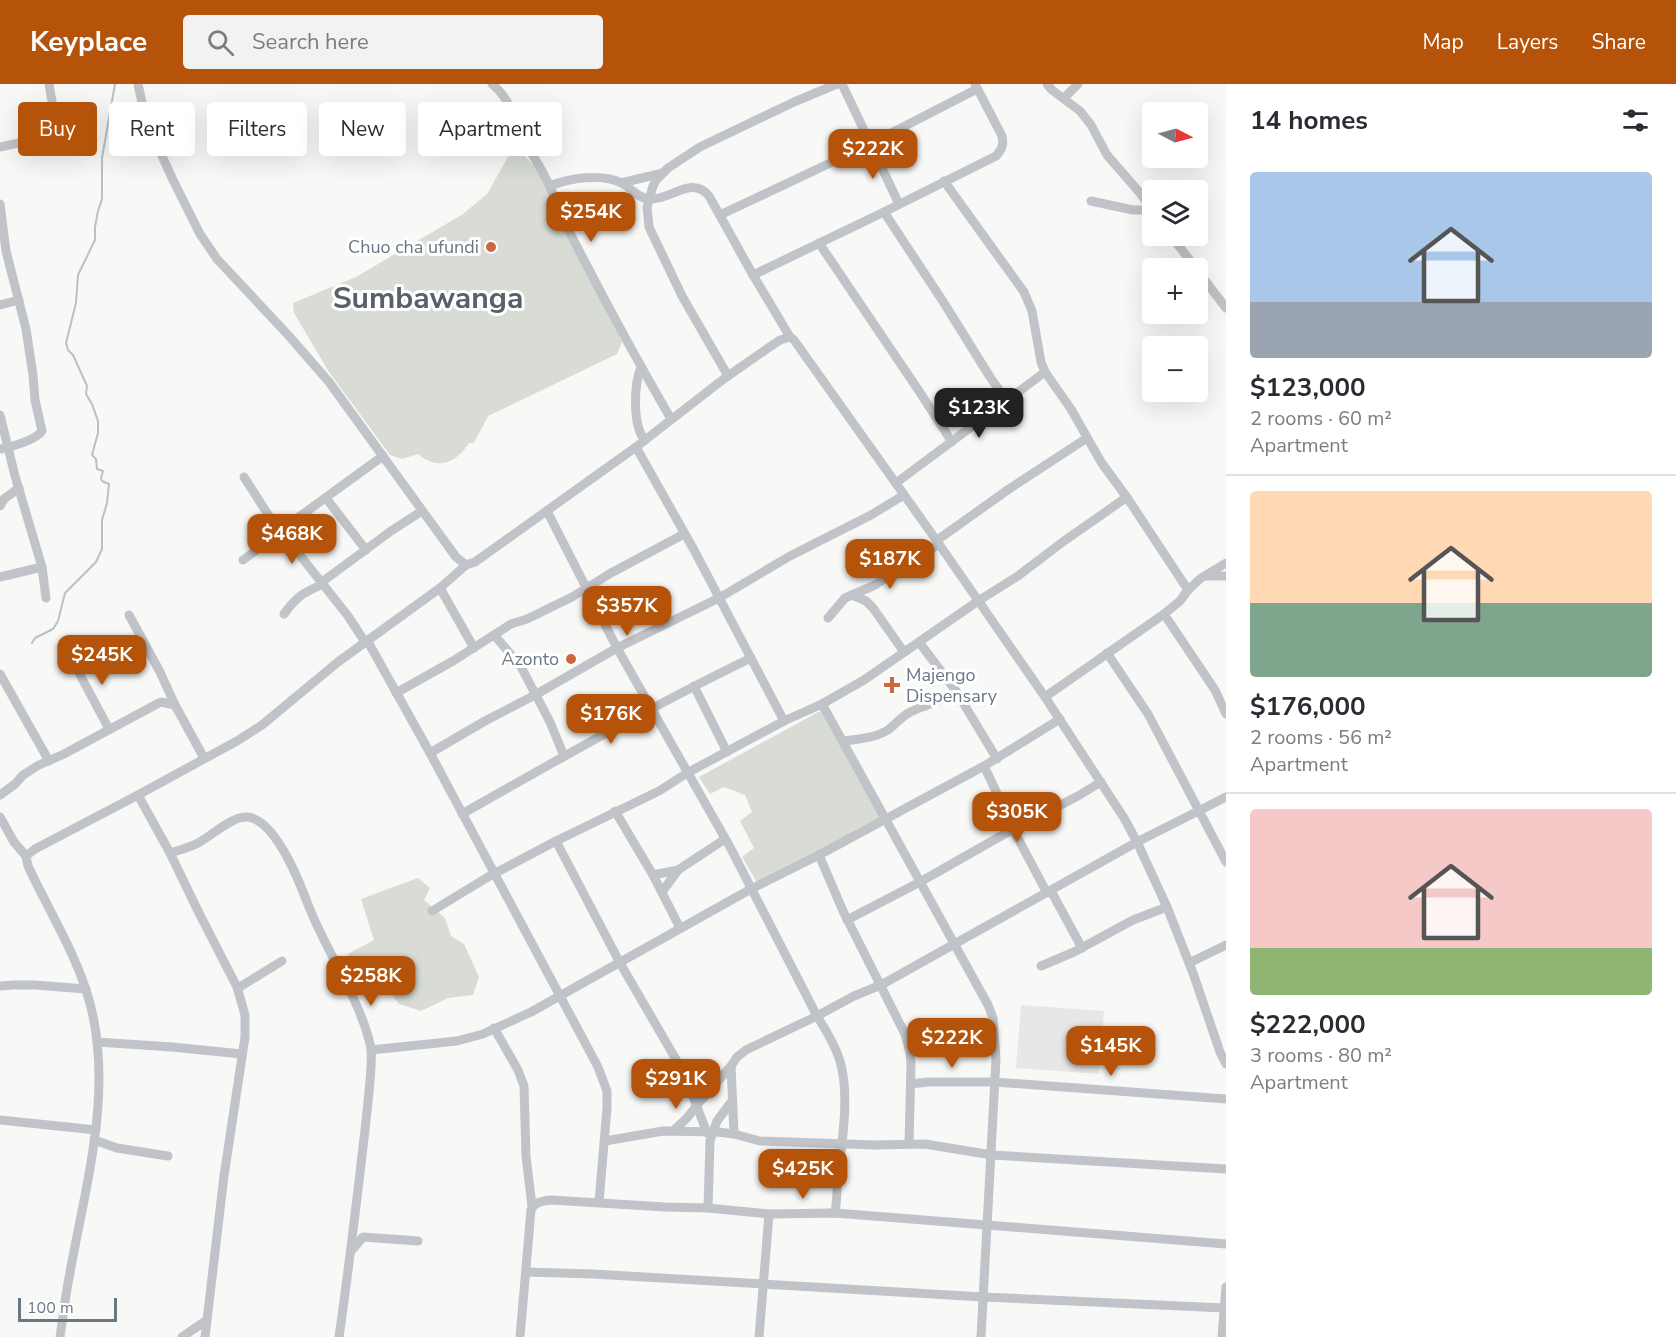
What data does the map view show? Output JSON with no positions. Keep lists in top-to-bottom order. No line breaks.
{"districts":["Sumbawanga"],"places":{"other":["Chuo cha ufundi","Azonto"],"health":["Majengo Dispensary"]},"scale_bar":"100 m","north":"right","page":{"header":"Keyplace","search":"Search here","nav":["Map","Layers","Share"],"heading":"14 homes","map_buttons":["+","−"],"chip":["Buy","Rent","Filters","New","Apartment"],"price":["$222K","$254K","$123K","$468K","$187K","$357K","$245K","$176K","$305K","$258K","$222K","$145K","$291K","$425K"],"list":[{"name":"$123,000","note":"2 rooms · 60 m² · Apartment"},{"name":"$176,000","note":"2 rooms · 56 m² · Apartment"},{"name":"$222,000","note":"3 rooms · 80 m² · Apartment"}],"scale":"100 m"}}
